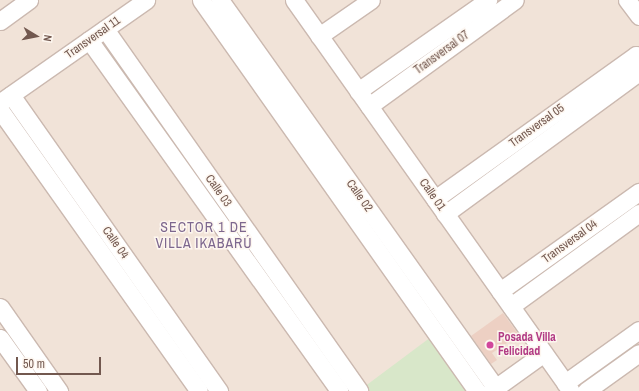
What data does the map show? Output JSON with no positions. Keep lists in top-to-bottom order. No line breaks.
{"streets":{"street":["Transversal 11","Transversal 07","Transversal 05","Calle 03","Calle 01","Calle 02","Transversal 04","Calle 04"]},"crossings":[["Transversal 11","Calle 03"],["Transversal 11","Calle 04"],["Transversal 07","Calle 01"],["Transversal 05","Calle 01"],["Calle 01","Transversal 04"]],"districts":["SECTOR 1 DE VILLA IKABARÚ"],"places":["Posada Villa Felicidad"],"scale_bar":"50 m","north":"right"}
